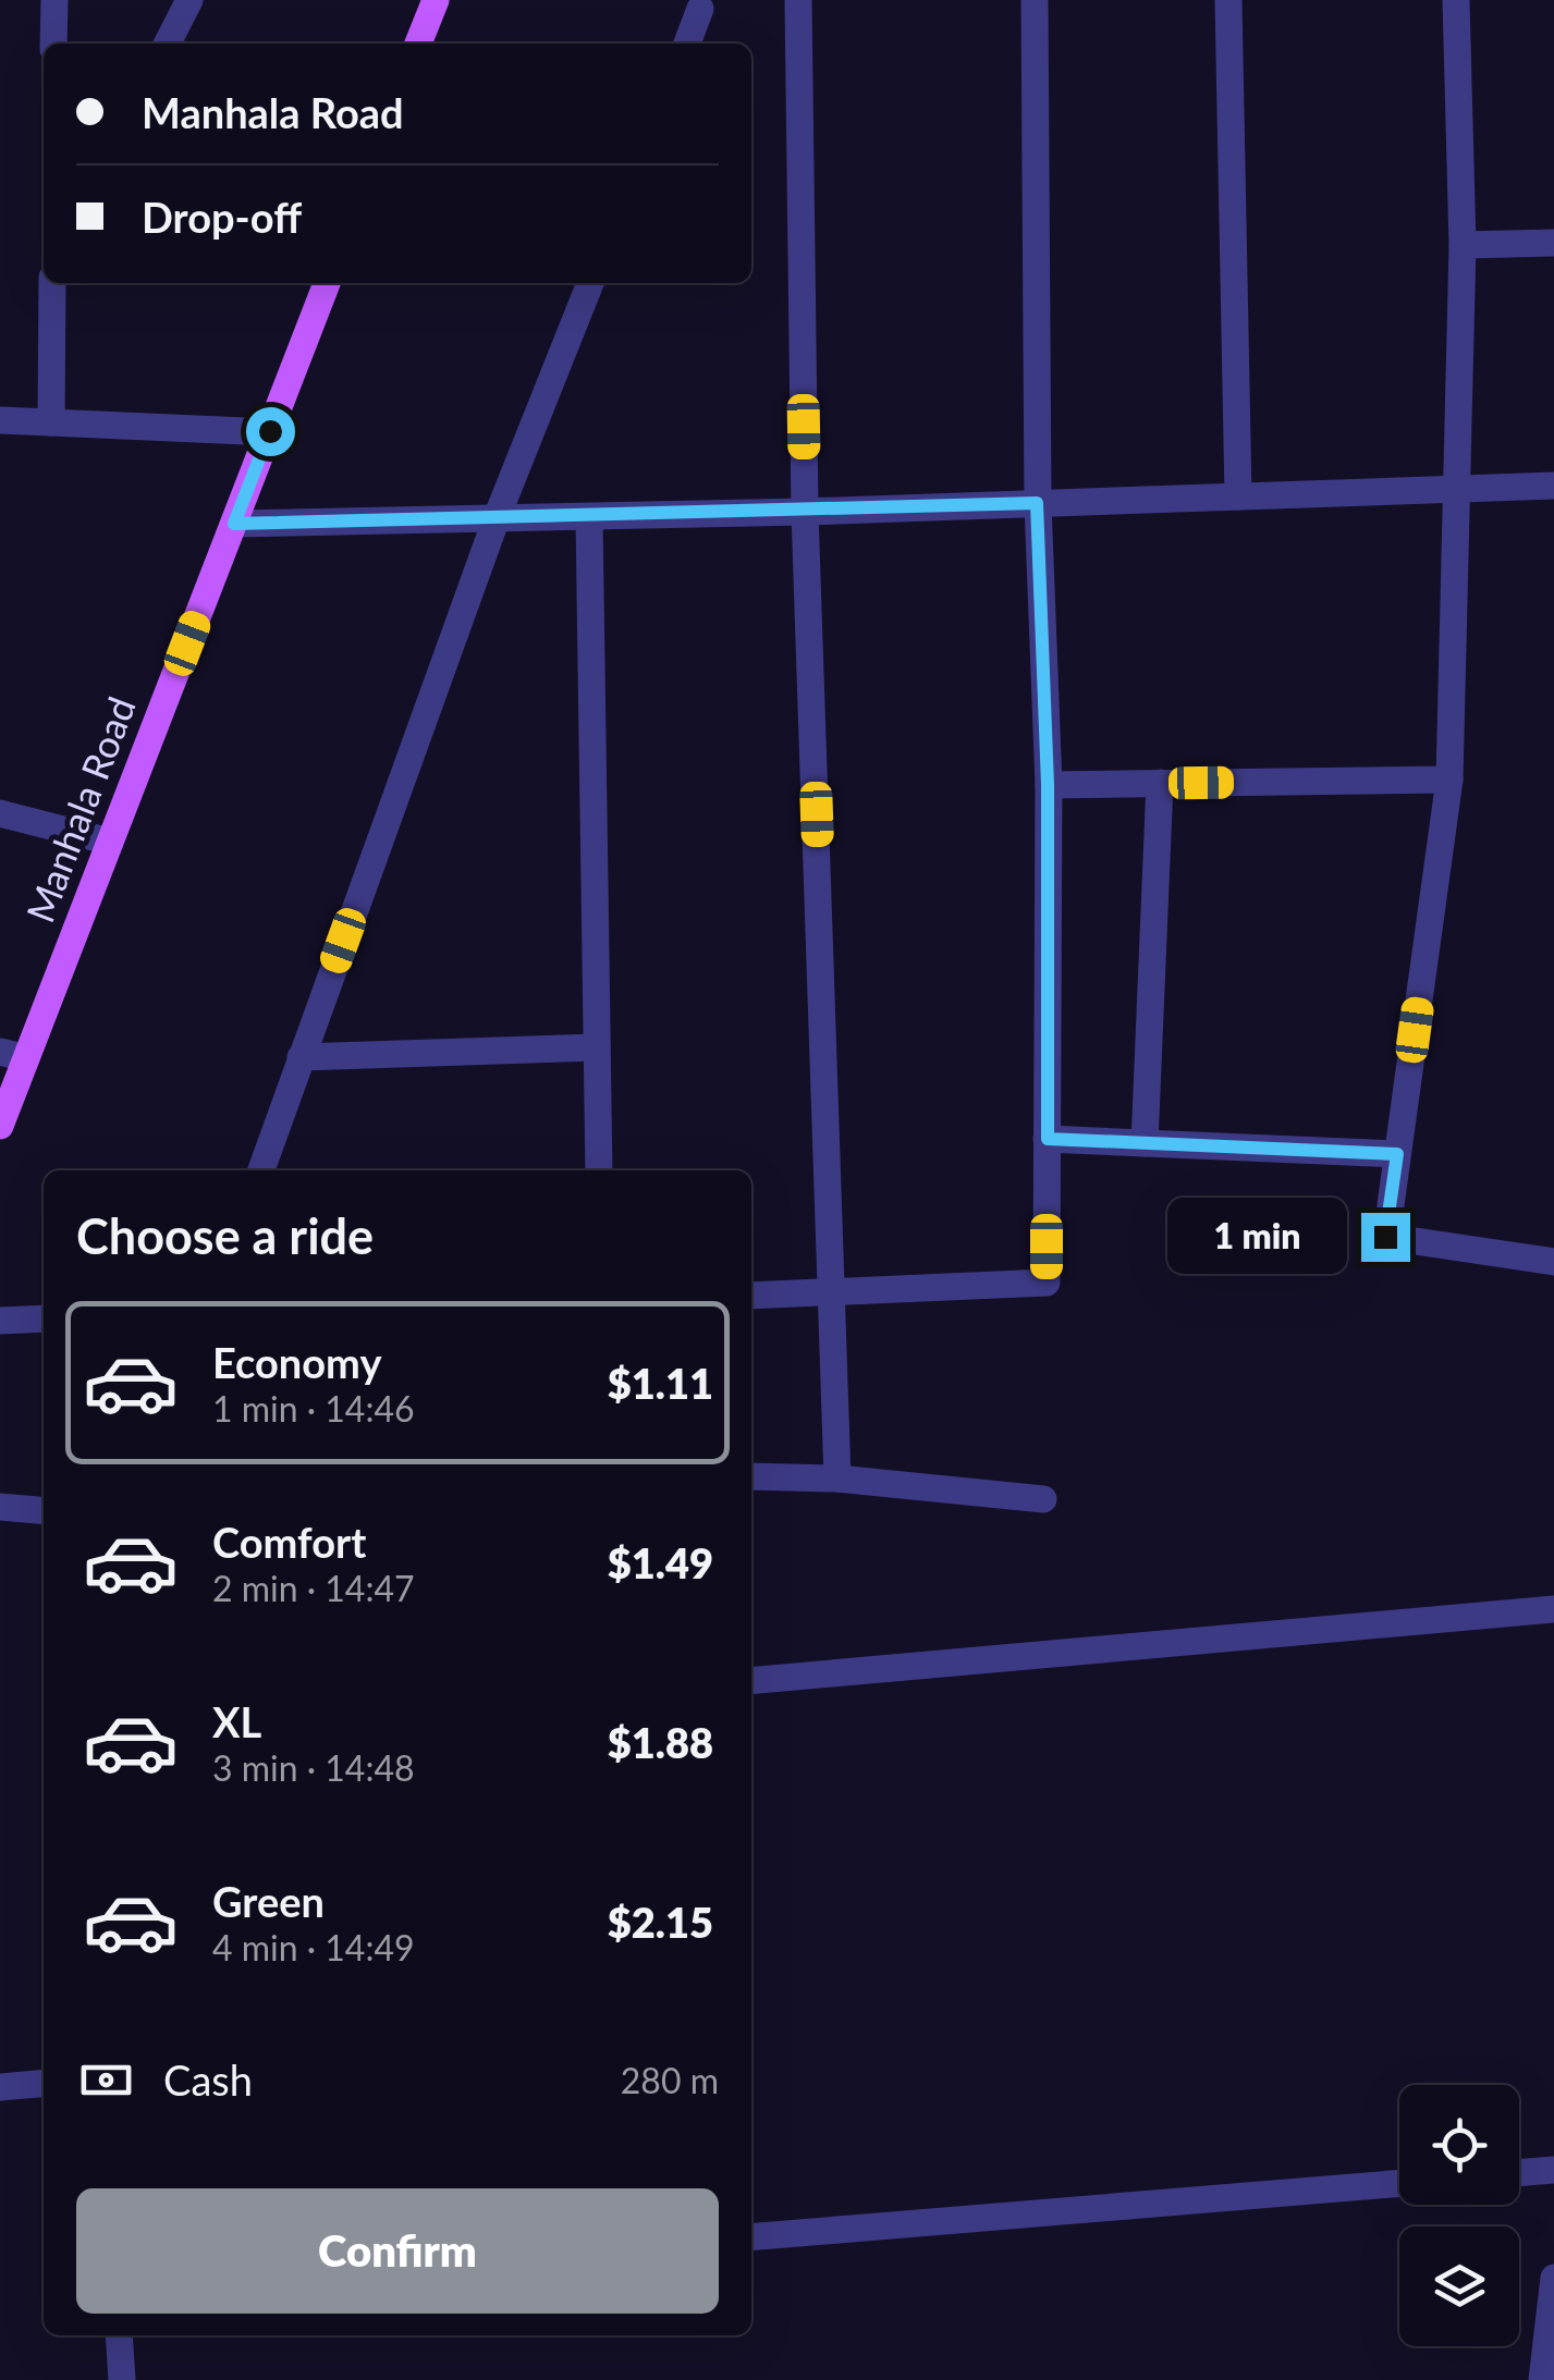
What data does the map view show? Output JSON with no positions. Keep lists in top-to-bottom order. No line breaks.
{"streets":{"main road":["Manhala Road"]},"page":{"banner":["Manhala Road","Drop-off"],"heading":"Choose a ride","bubble":"1 min","list":[{"name":"Economy","note":"1 min · 14:46","value":"$1.11"},{"name":"Comfort","note":"2 min · 14:47","value":"$1.49"},{"name":"XL","note":"3 min · 14:48","value":"$1.88"},{"name":"Green","note":"4 min · 14:49","value":"$2.15"}],"pay":["Cash","280 m"],"buttons":"Confirm"}}
